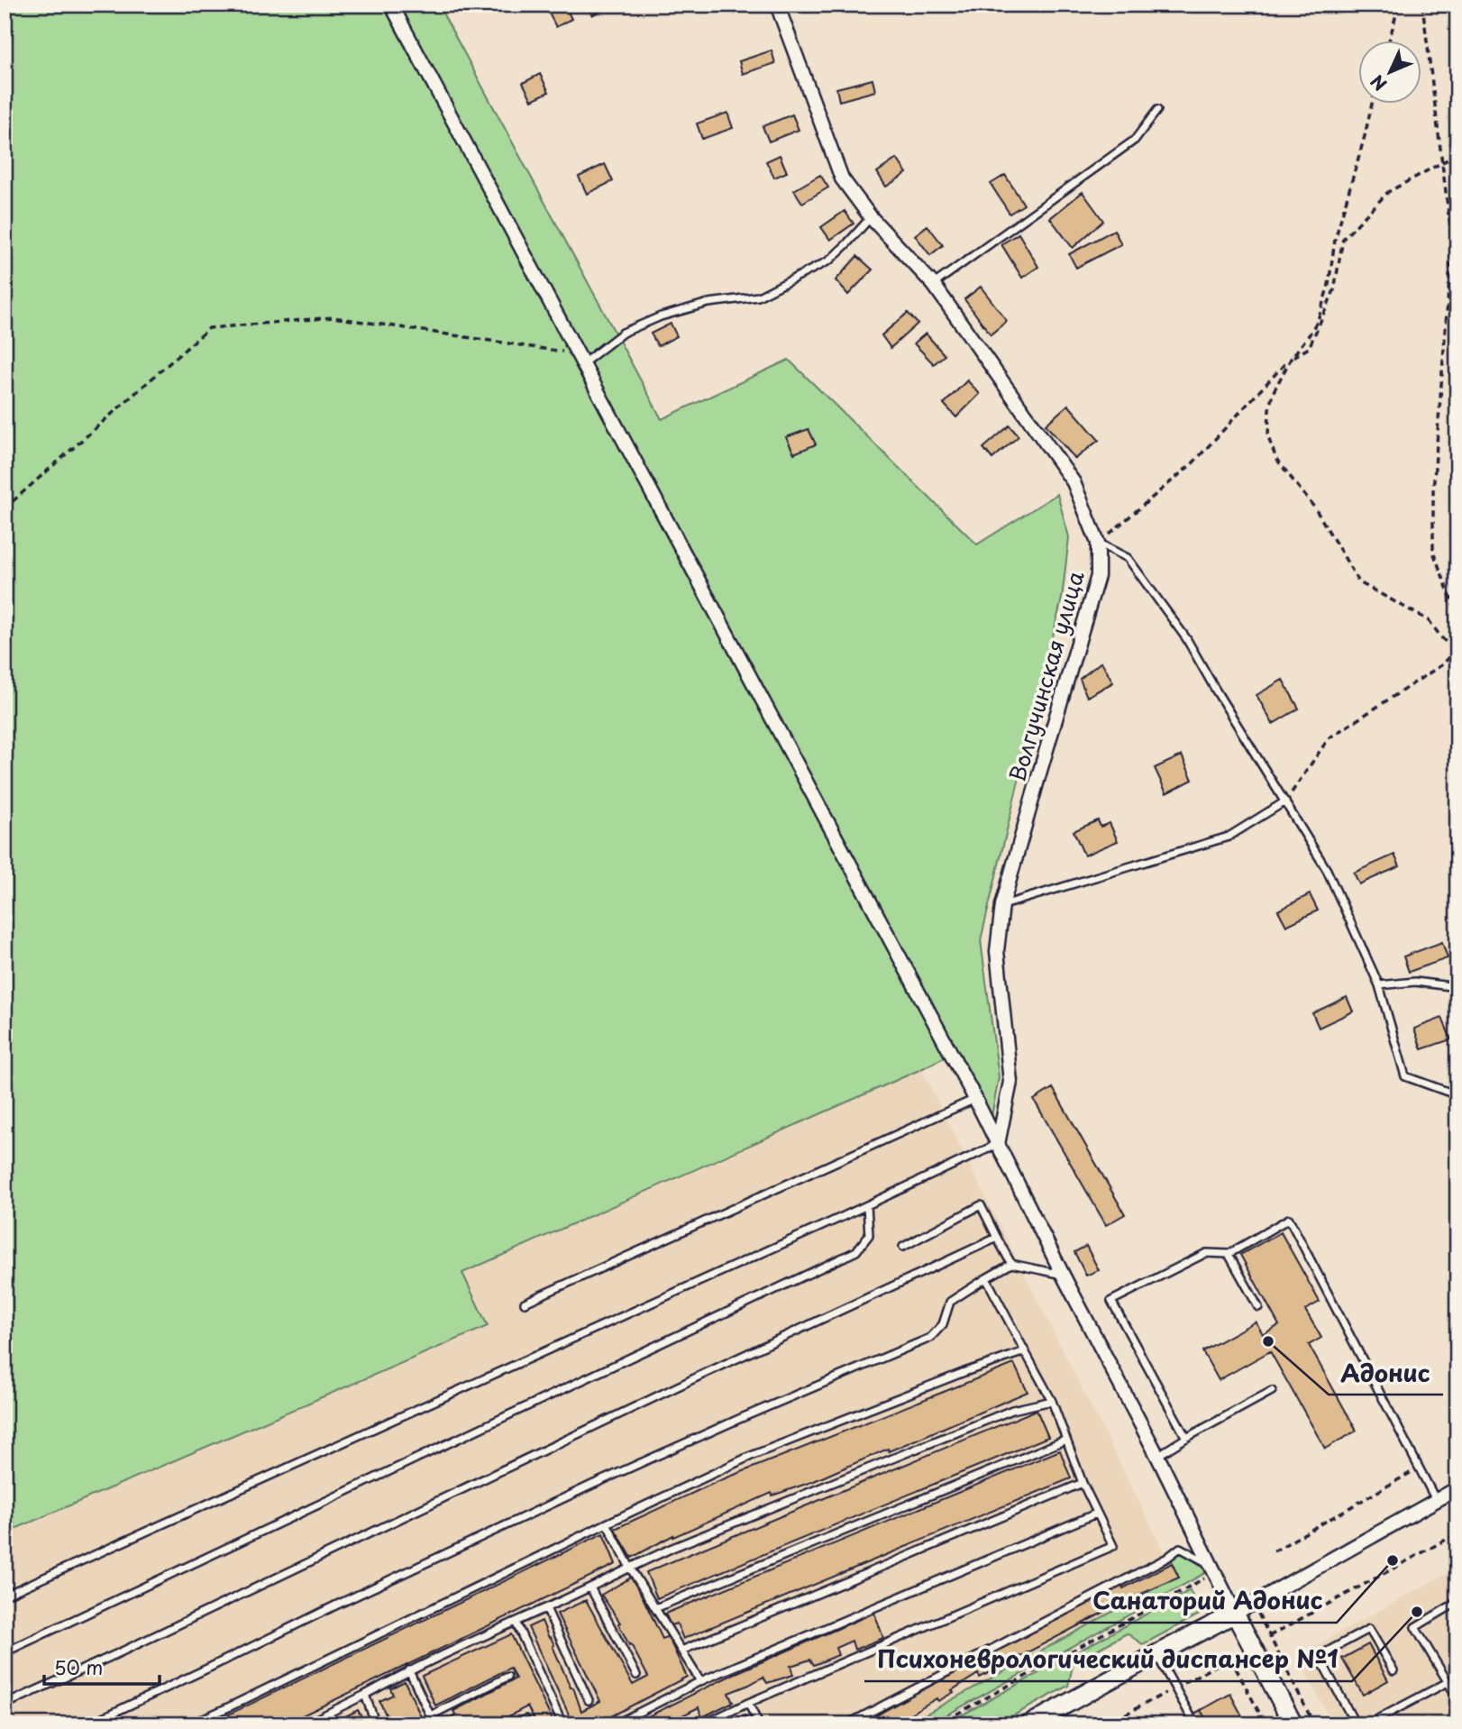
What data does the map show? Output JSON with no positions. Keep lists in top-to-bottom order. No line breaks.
{"streets":{"street":["Волгучинская улица"]},"places":["Адонис","Санаторий Адонис","Психоневрологический диспансер №1"],"scale_bar":"50 m","north":"bottom left"}
